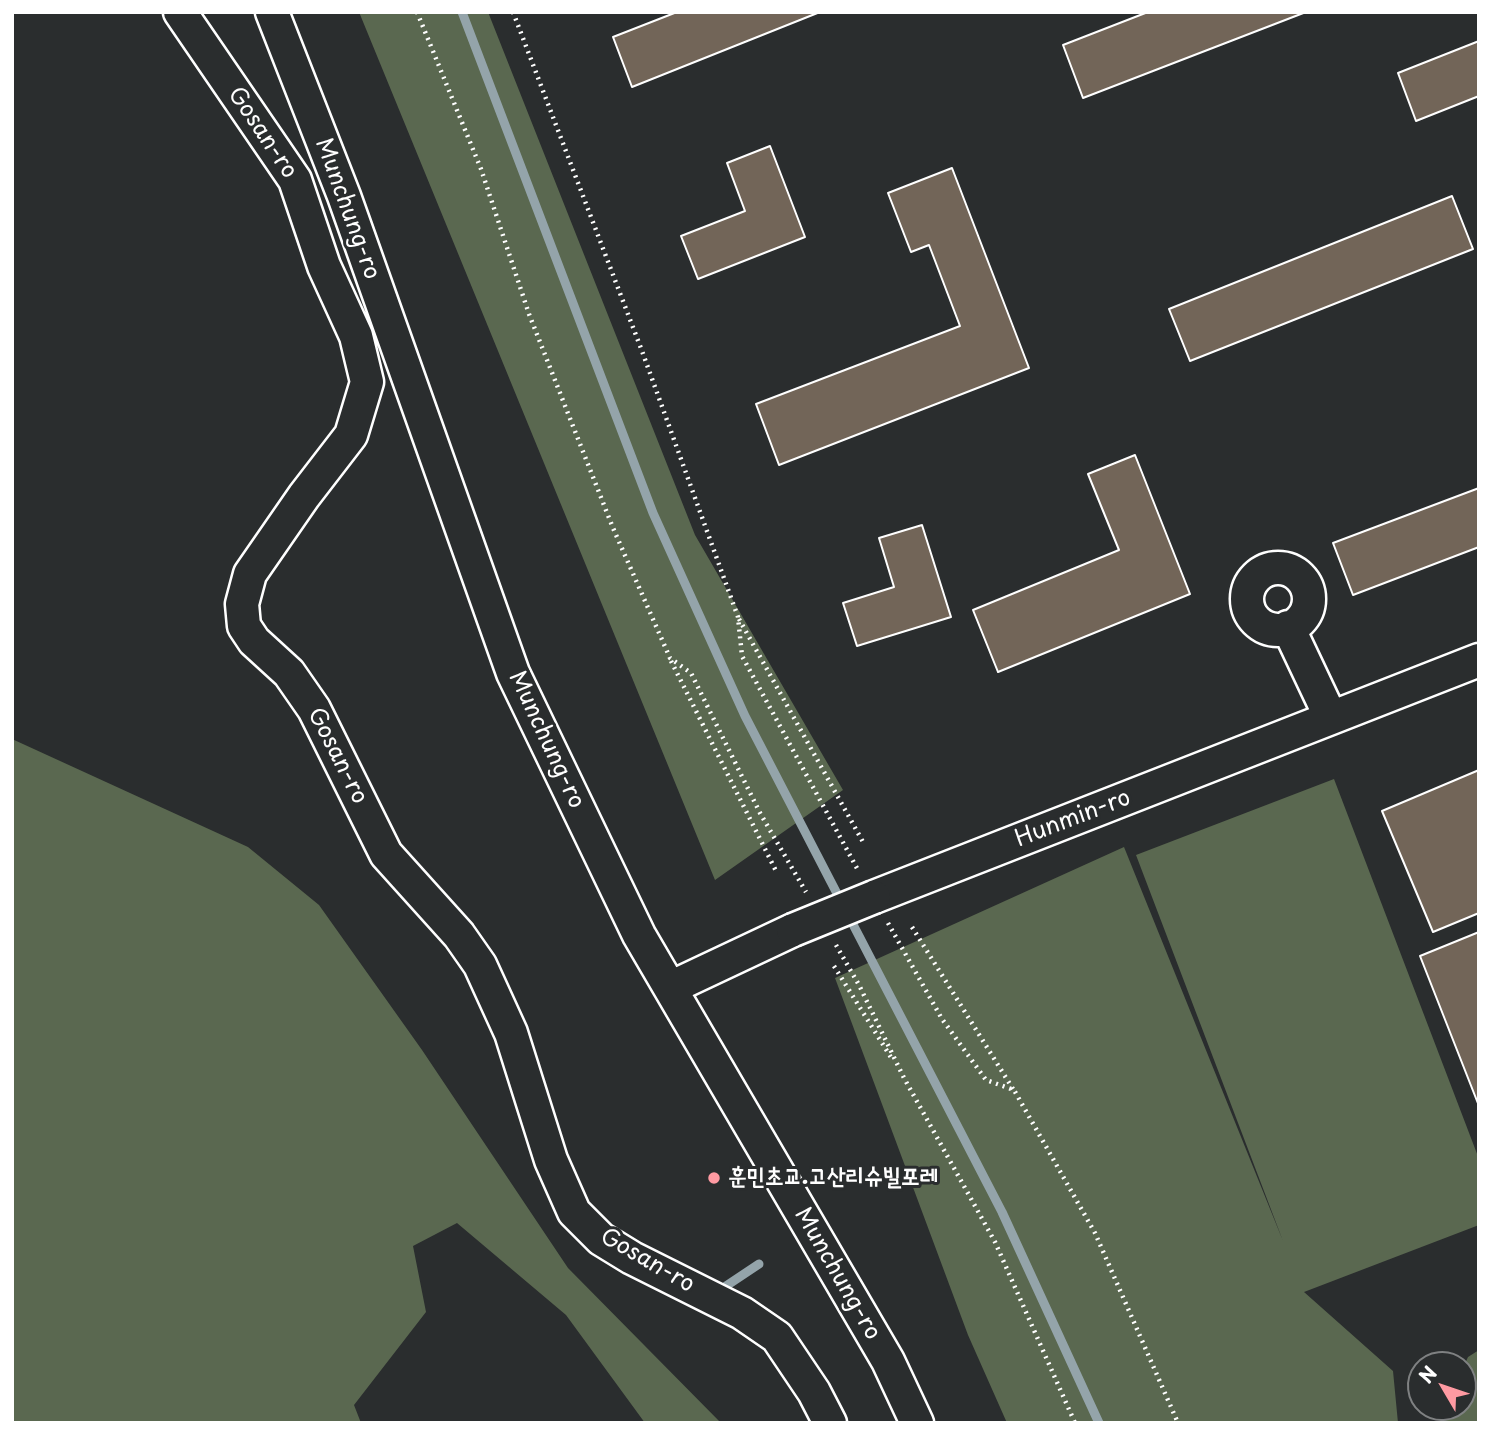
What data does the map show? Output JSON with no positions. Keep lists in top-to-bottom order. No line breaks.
{"streets":{"street":["Gosan-ro","Munchung-ro","Hunmin-ro"]},"crossings":[["Munchung-ro","Hunmin-ro"]],"places":["훈민초교.고산리슈빌포레"],"north":"top left"}
